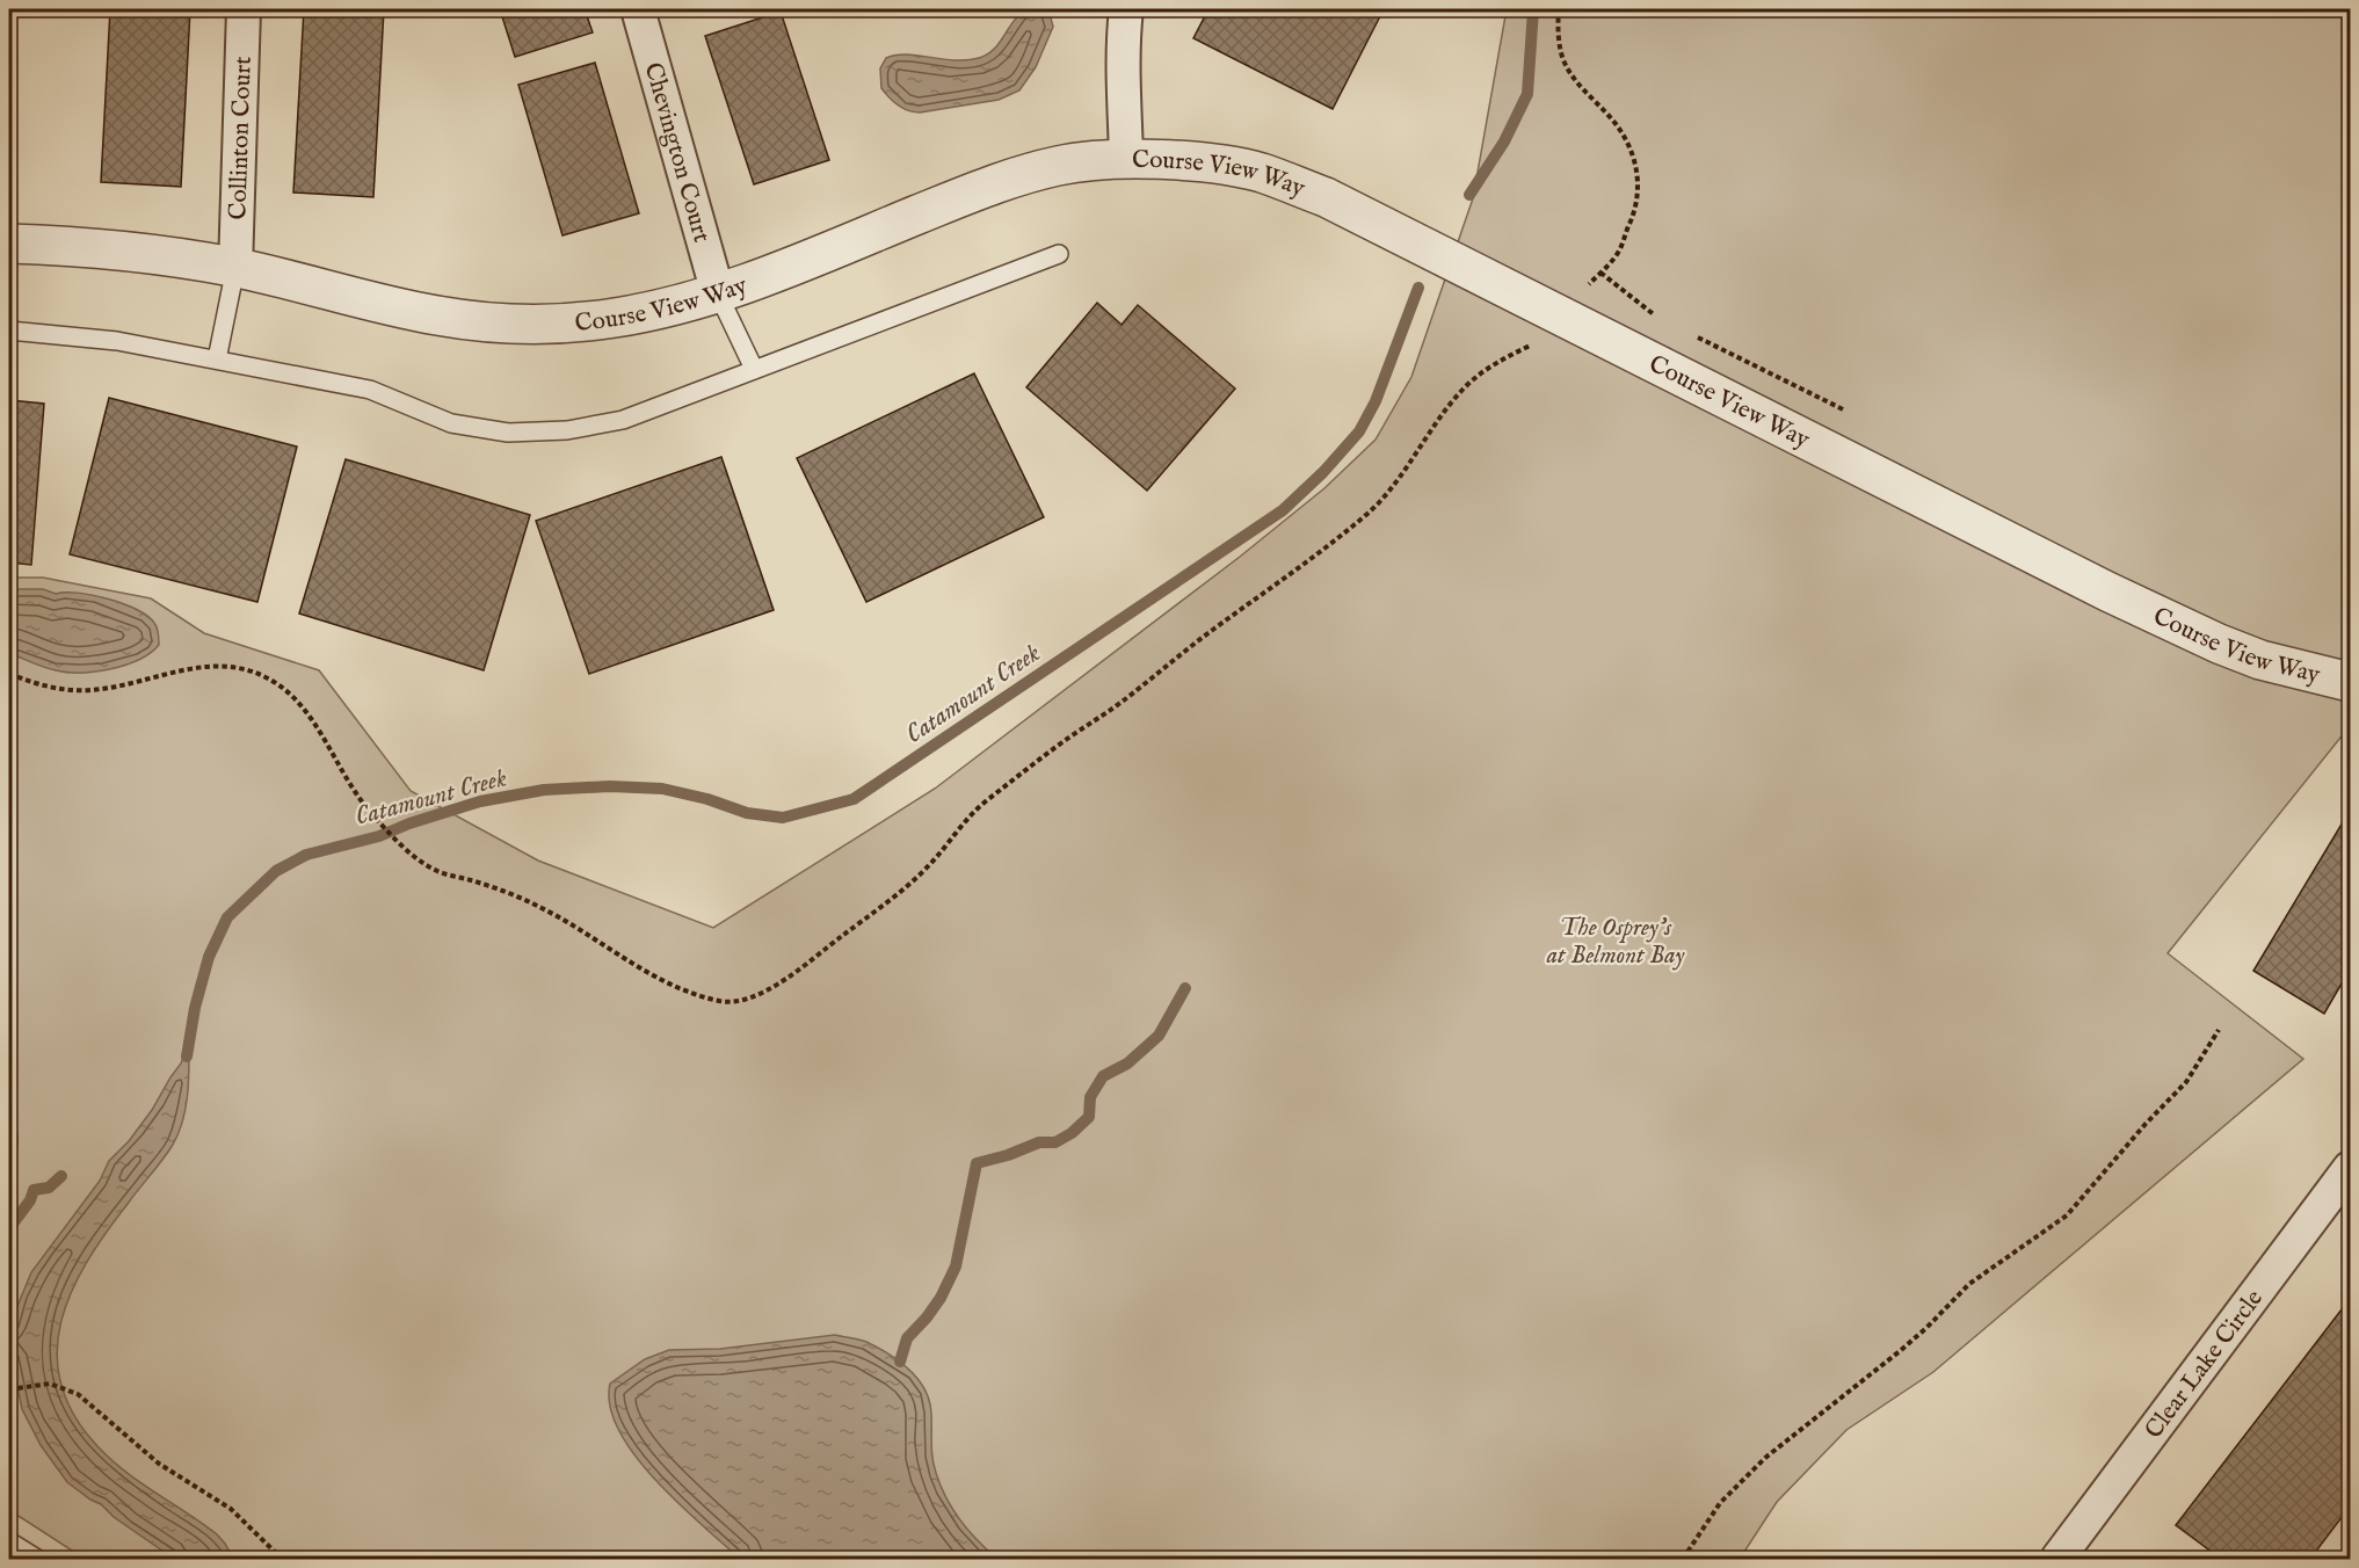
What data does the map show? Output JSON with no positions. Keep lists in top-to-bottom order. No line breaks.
{"streets":{"street":["Collinton Court","Chevington Court","Course View Way","Clear Lake Circle"]},"crossings":[["Collinton Court","Course View Way"],["Chevington Court","Course View Way"]],"water":["Catamount Creek"],"parks":["The Osprey's at Belmont Bay"]}
